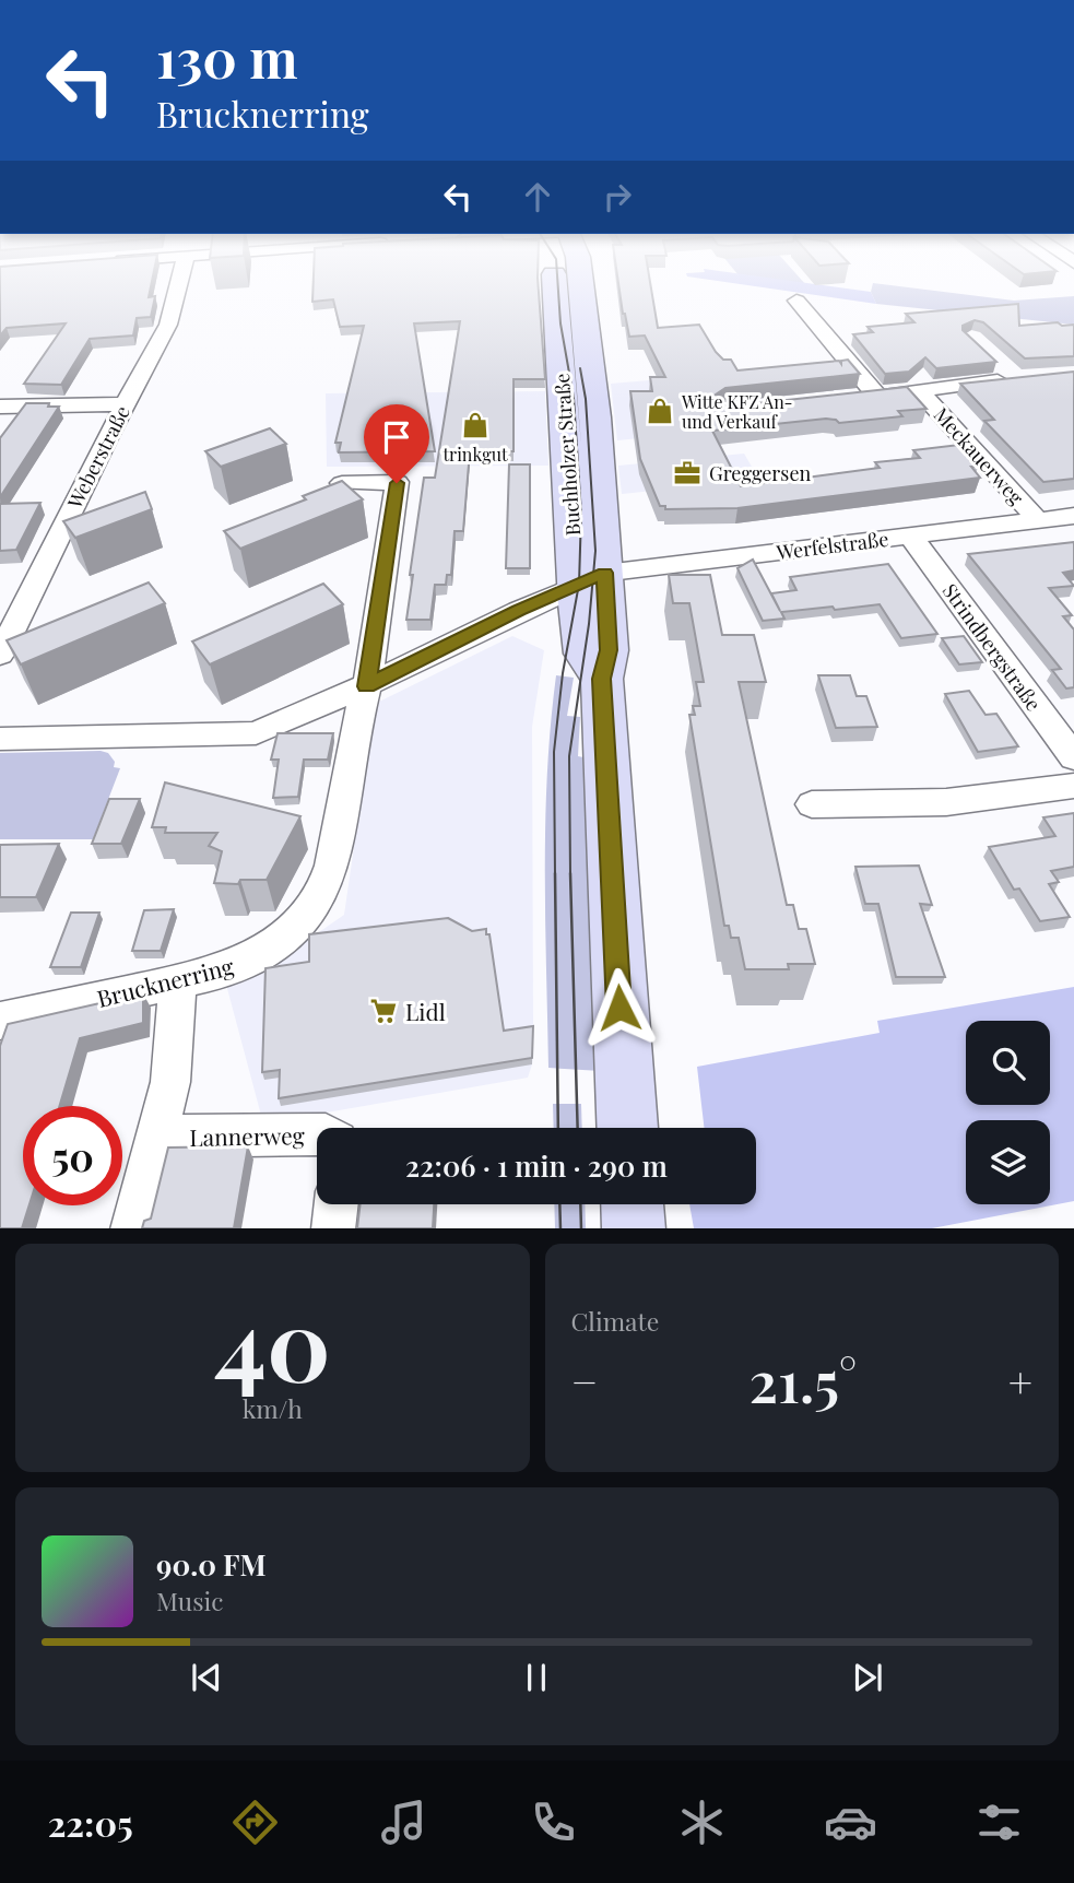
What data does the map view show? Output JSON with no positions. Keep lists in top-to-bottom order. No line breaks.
{"streets":{"main road":["Buchholzer Straße"],"street":["Meckauerweg","Weberstraße","Werfelstraße","Strindbergstraße","Brucknerring","Lannerweg"]},"crossings":[["Buchholzer Straße","Werfelstraße"],["Meckauerweg","Werfelstraße"],["Werfelstraße","Strindbergstraße"]],"places":{"shop":["Witte KFZ An- und Verkauf","trinkgut"],"office":["Greggersen"],"supermarket":["Lidl"]},"page":{"turn":["130 m","Brucknerring"],"limit":"50","trip":"22:06 · 1 min · 290 m","tile":[["40","km/h"],"Climate"],"heat":["−","21.5°","+"],"song":["90.0 FM","Music"],"tabs":"22:05"}}
